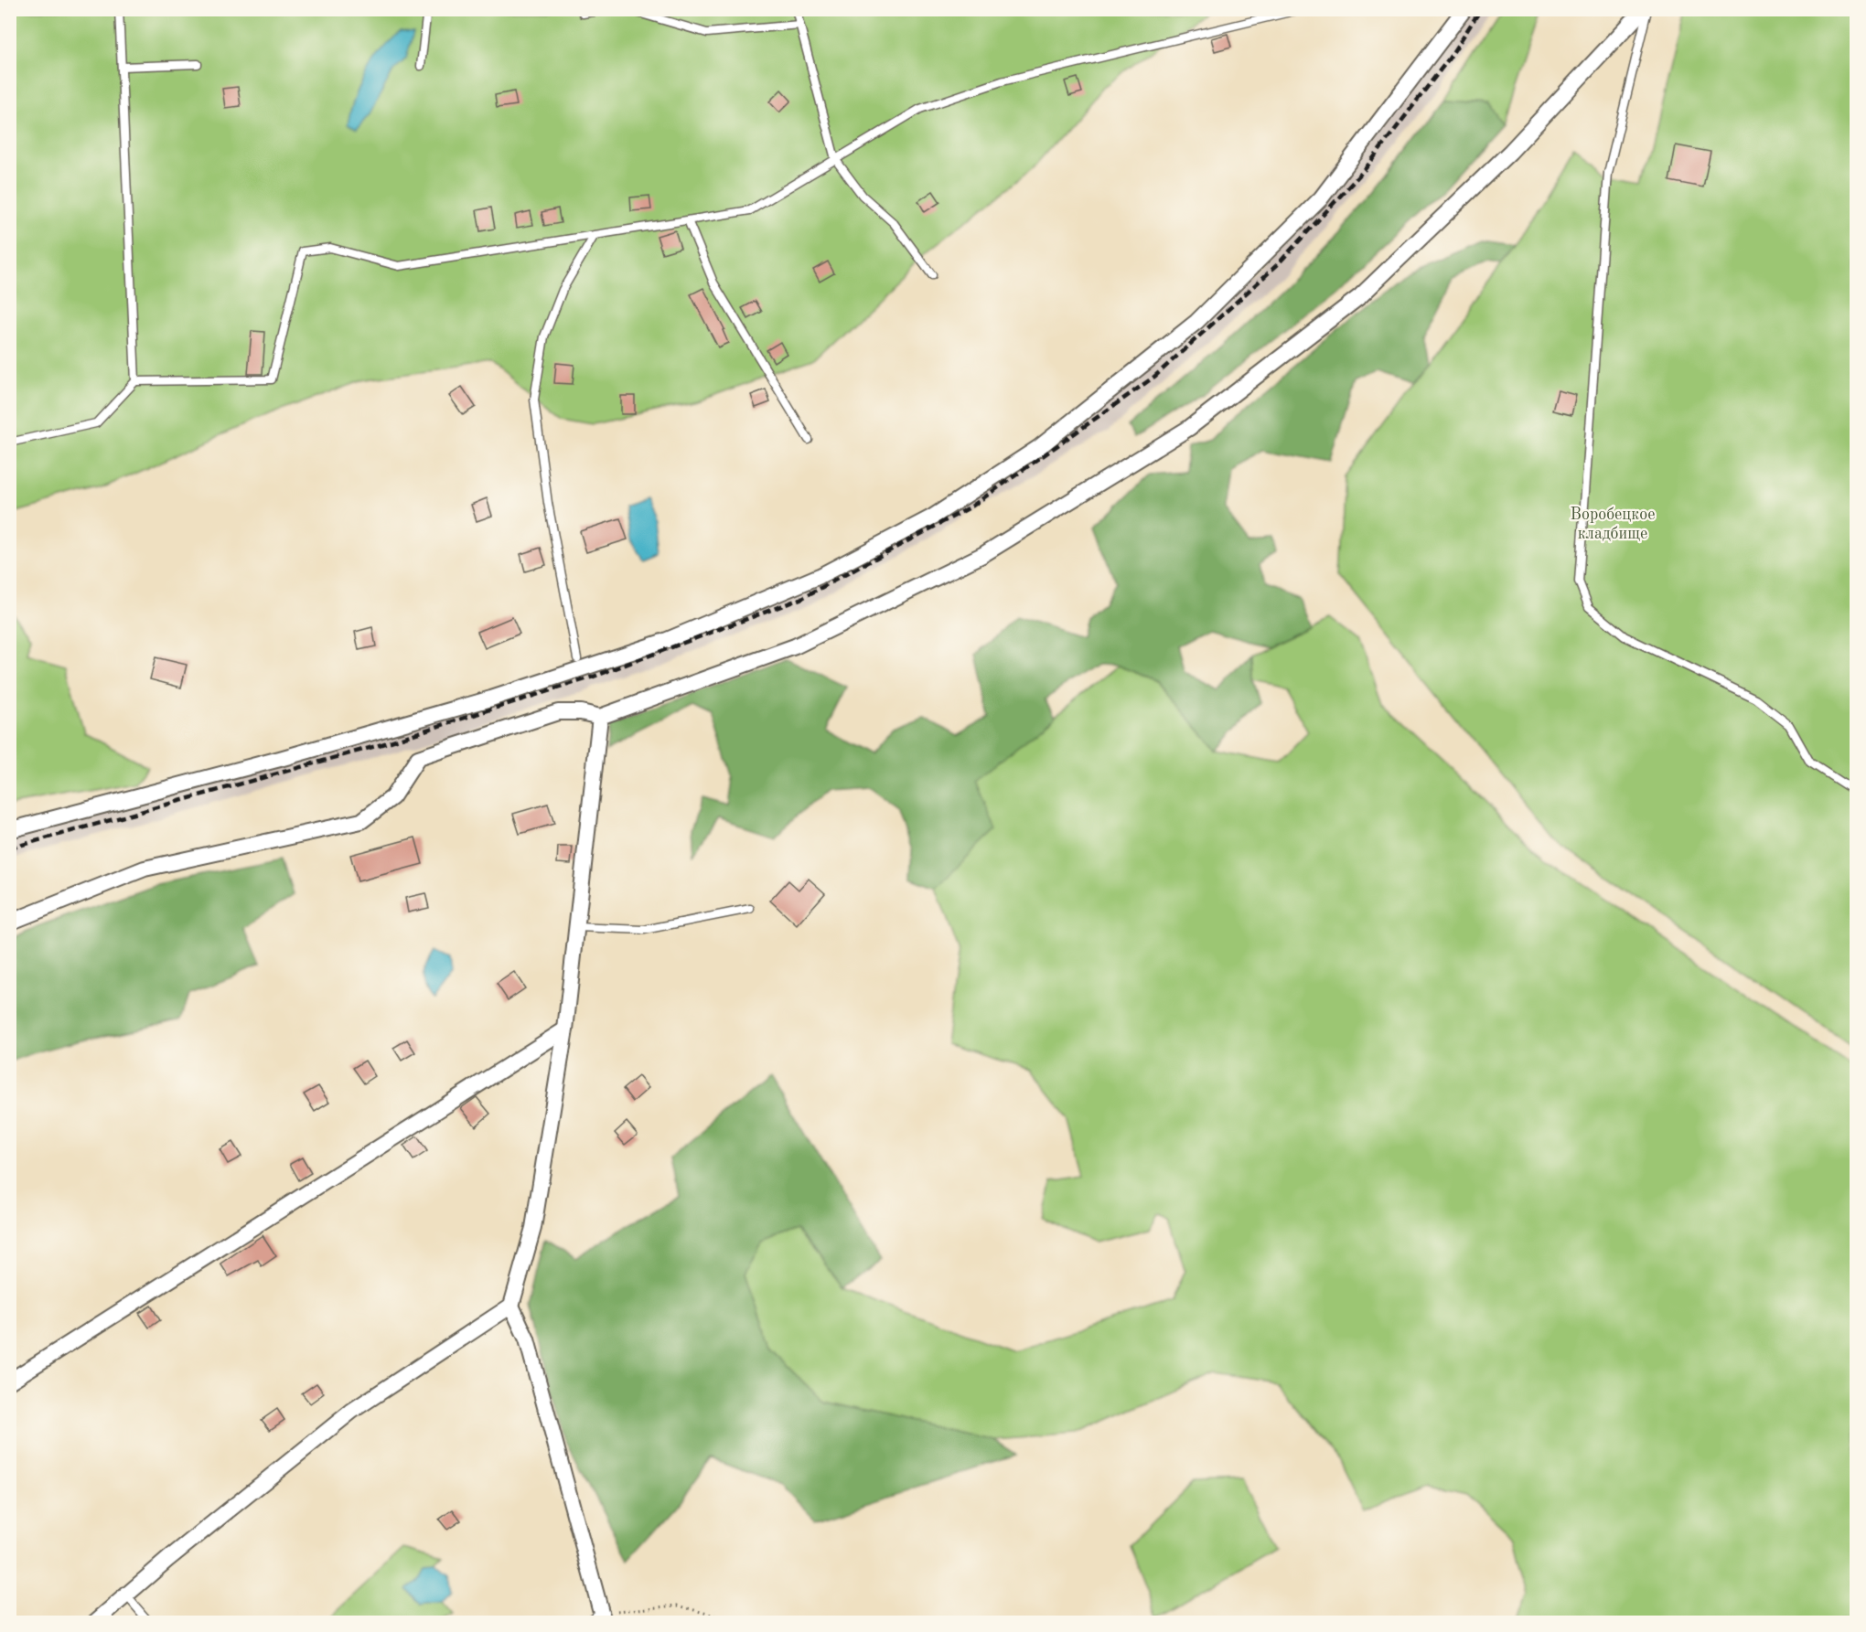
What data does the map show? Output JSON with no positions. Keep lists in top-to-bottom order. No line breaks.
{"parks":["Воробецкое кладбище"]}
